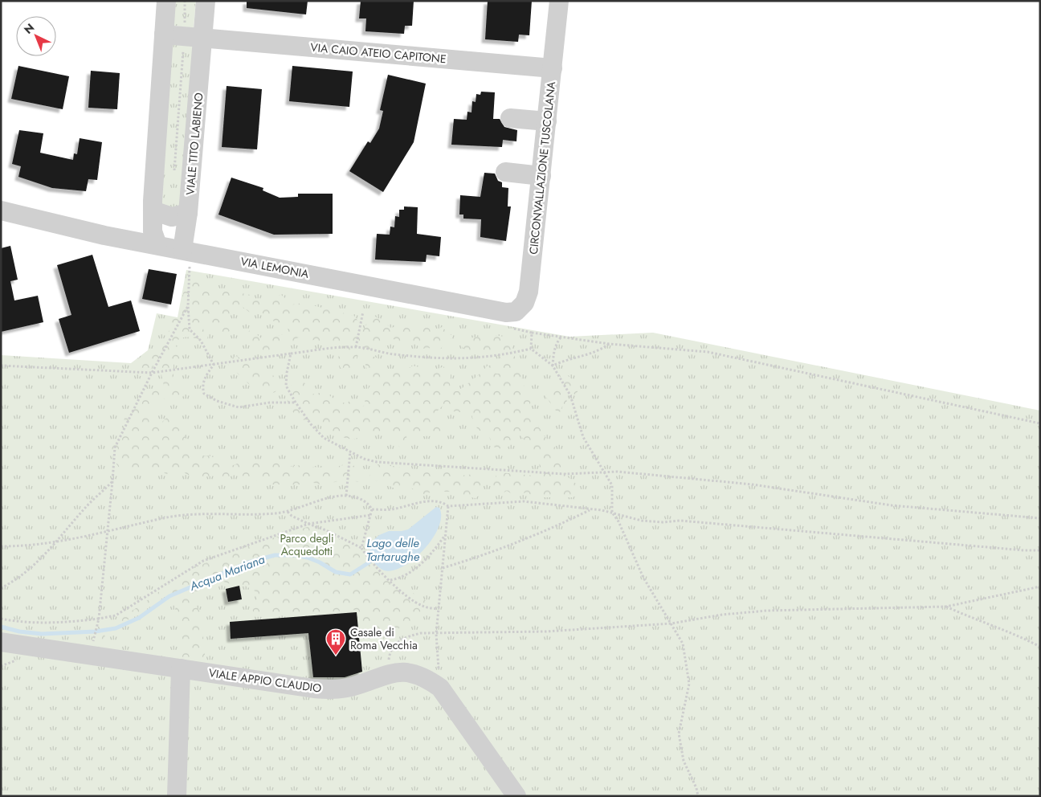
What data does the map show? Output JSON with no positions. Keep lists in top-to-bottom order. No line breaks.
{"streets":{"street":["VIA CAIO ATEIO CAPITONE","VIALE TITO LABIENO","CIRCONVALLAZIONE TUSCOLANA","VIA LEMONIA","VIALE APPIO CLAUDIO"]},"crossings":[["VIA CAIO ATEIO CAPITONE","VIALE TITO LABIENO"],["VIA CAIO ATEIO CAPITONE","CIRCONVALLAZIONE TUSCOLANA"],["VIALE TITO LABIENO","VIA LEMONIA"],["CIRCONVALLAZIONE TUSCOLANA","VIA LEMONIA"]],"water":["Lago delle Tartarughe","Acqua Mariana"],"parks":["Parco degli Acquedotti"],"places":{"building":["Casale di Roma Vecchia"]},"north":"top left"}
